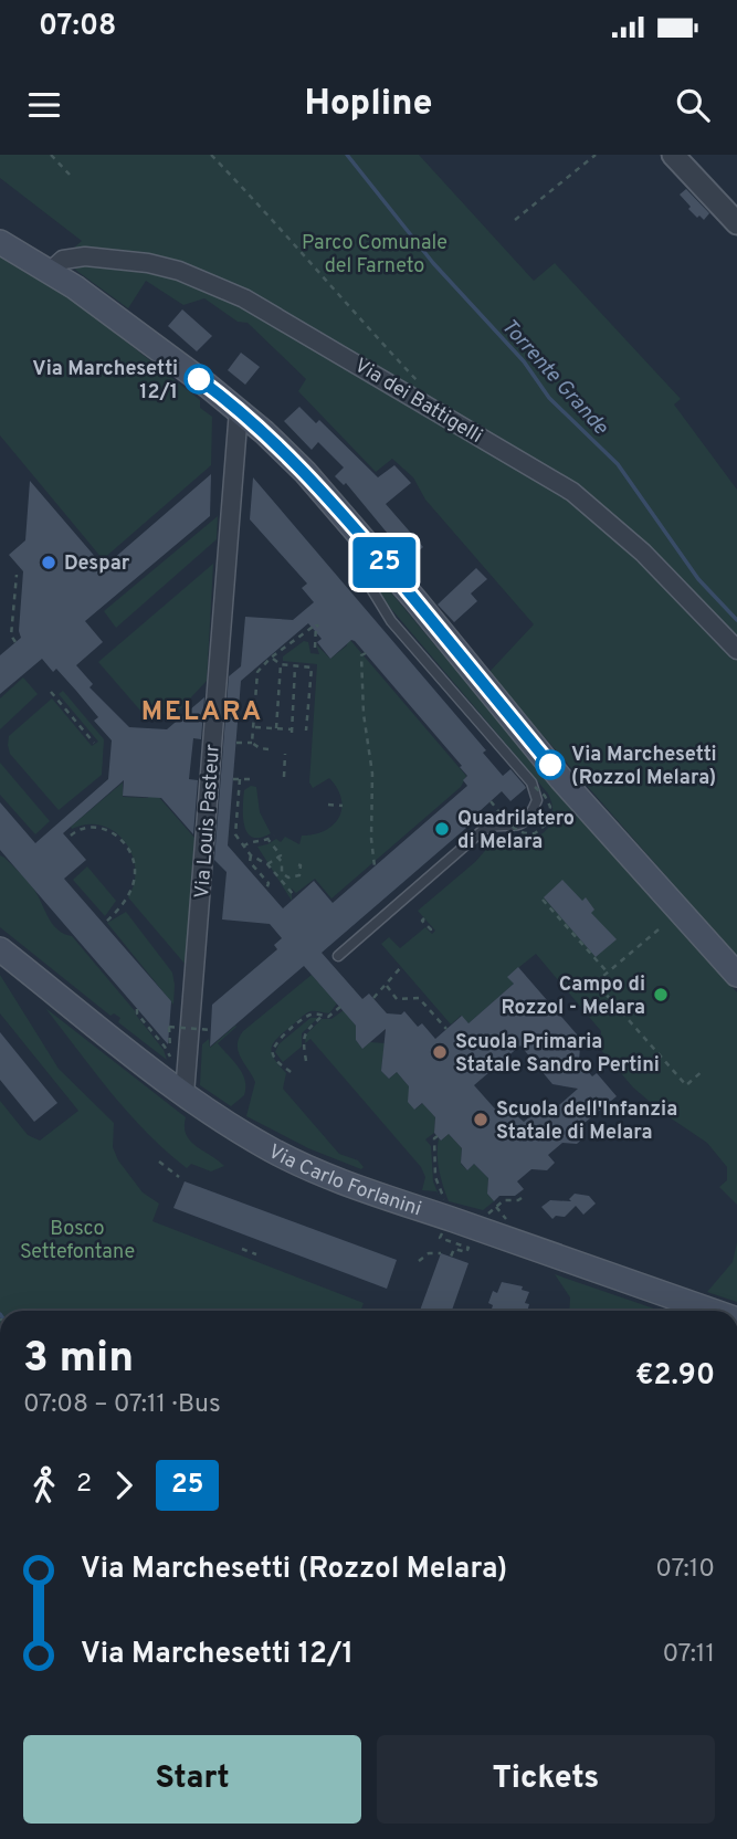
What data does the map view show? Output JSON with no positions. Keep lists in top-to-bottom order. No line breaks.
{"streets":{"main road":["Via Carlo Forlanini"],"street":["Via dei Battigelli","Via Louis Pasteur"]},"crossings":[["Via Louis Pasteur","Via Carlo Forlanini"]],"districts":["MELARA"],"water":["Torrente Grande"],"parks":["Parco Comunale del Farneto","Bosco Settefontane"],"places":["Via Marchesetti 12/1","Despar","Via Marchesetti (Rozzol Melara)","Quadrilatero di Melara","Campo di Rozzol - Melara","Scuola Primaria Statale Sandro Pertini","Scuola dell'Infanzia Statale di Melara"],"lines":["bus line 25"],"page":{"status":"07:08","header":"Hopline","on_map":"25","heading":["3 min","07:08 – 07:11 · Bus","€2.90"],"legs":["2","25"],"list":[{"name":"Via Marchesetti (Rozzol Melara)","value":"07:10"},{"name":"Via Marchesetti 12/1","value":"07:11"}],"buttons":["Start","Tickets"]}}
